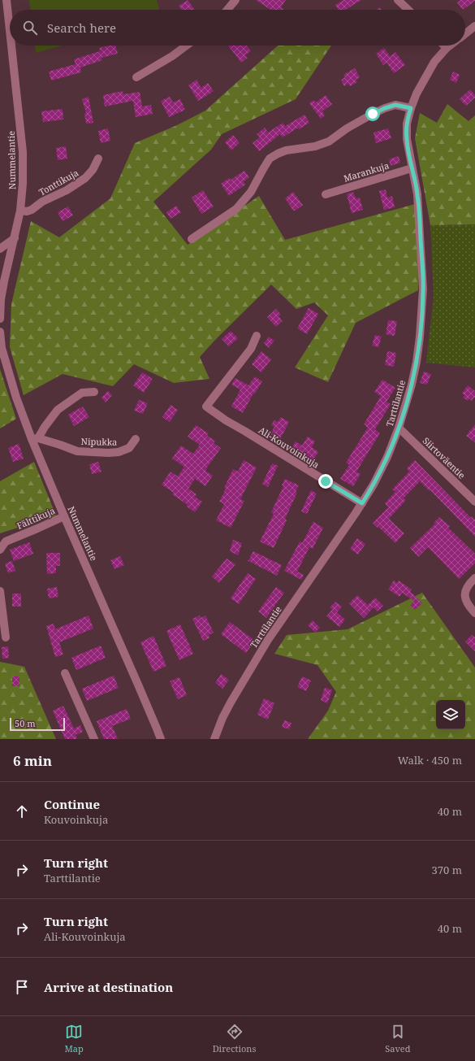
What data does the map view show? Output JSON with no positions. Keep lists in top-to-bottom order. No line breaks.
{"streets":{"street":["Nummelantie","Marankuja","Tonttikuja","Tarttilantie","Nipukka","Ali-Kouvoinkuja","Siirtoväentie","Fälttikuja"]},"crossings":[["Nummelantie","Tonttikuja"],["Nummelantie","Nipukka"],["Nummelantie","Fälttikuja"],["Marankuja","Tarttilantie"],["Tarttilantie","Ali-Kouvoinkuja"],["Tarttilantie","Siirtoväentie"]],"scale_bar":"50 m","page":{"search":"Search here","scale":"50 m","heading":["6 min","Walk · 450 m"],"list":[["Continue","Kouvoinkuja","40 m"],["Turn right","Tarttilantie","370 m"],["Turn right","Ali-Kouvoinkuja","40 m"],"Arrive at destination"],"nav":["Map","Directions","Saved"]}}
